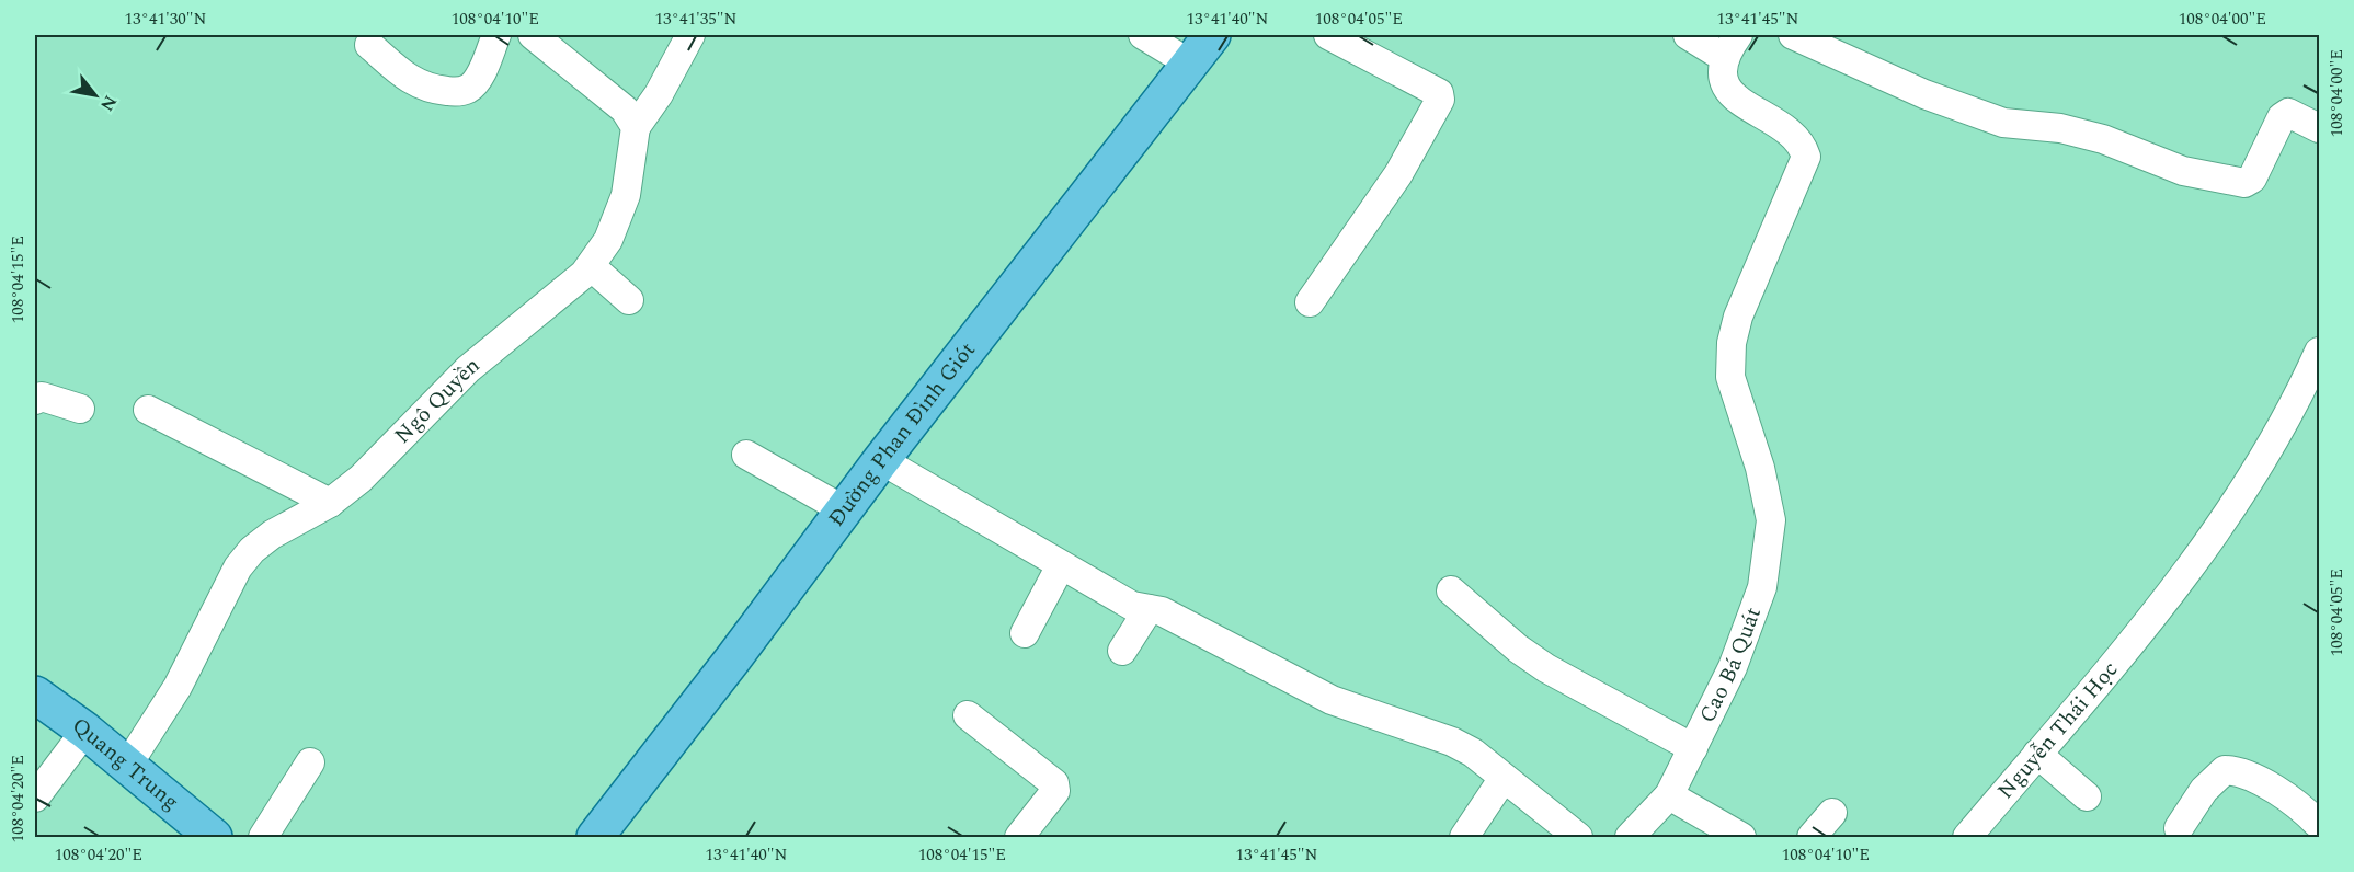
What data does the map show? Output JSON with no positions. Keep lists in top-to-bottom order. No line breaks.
{"streets":{"main road":["Đường Phan Đình Giót","Quang Trung"],"street":["Ngô Quyền","Cao Bá Quát","Nguyễn Thái Học"]},"crossings":[["Ngô Quyền","Quang Trung"]],"north":"bottom right","coordinates":["13°41'30\"N","108°04'10\"E","13°41'35\"N","13°41'40\"N","108°04'05\"E","13°41'45\"N","108°04'00\"E","108°04'15\"E","108°04'20\"E"]}
